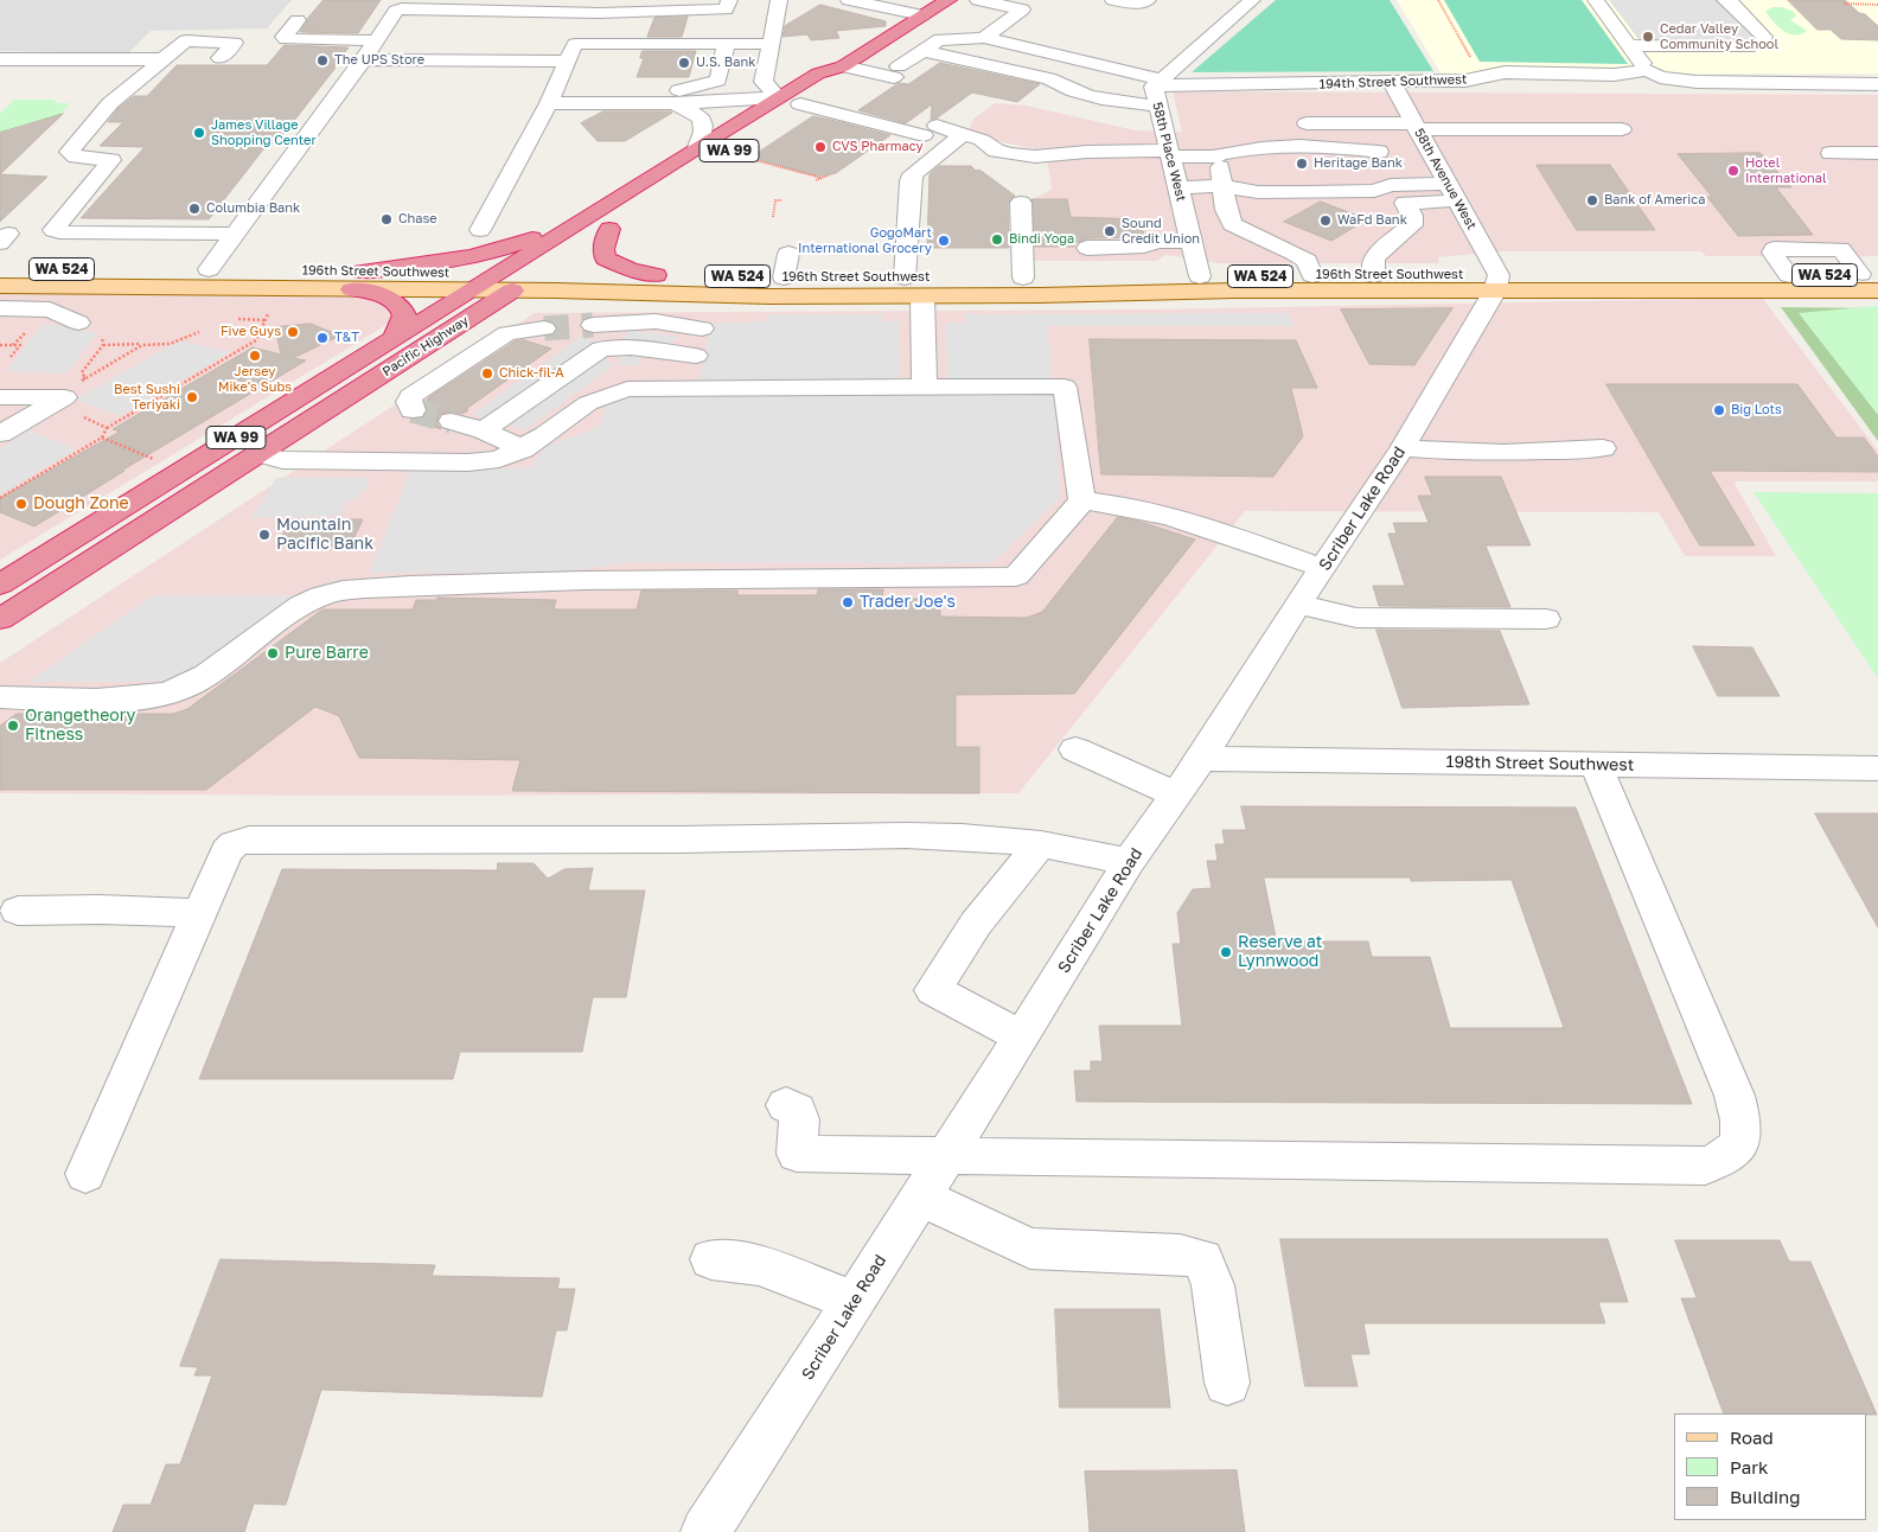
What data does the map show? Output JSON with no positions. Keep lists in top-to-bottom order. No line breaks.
{"streets":{"highway":["WA 99","Pacific Highway"],"main road":["WA 524","196th Street Southwest"],"street":["194th Street Southwest","58th Place West","58th Avenue West","Scriber Lake Road","198th Street Southwest"]},"crossings":[["194th Street Southwest","58th Place West"],["194th Street Southwest","58th Avenue West"],["58th Place West","196th Street Southwest"],["58th Avenue West","196th Street Southwest"],["58th Avenue West","Scriber Lake Road"],["196th Street Southwest","Pacific Highway"],["196th Street Southwest","Scriber Lake Road"],["Scriber Lake Road","198th Street Southwest"]],"places":["Cedar Valley Community School","The UPS Store","U.S. Bank","James Village Shopping Center","CVS Pharmacy","Heritage Bank","Hotel International","Bank of America","Columbia Bank","Chase","WaFd Bank","Sound Credit Union","Bindi Yoga","GogoMart International Grocery","Five Guys","T&T","Jersey Mike's Subs","Chick-fil-A","Best Sushi Teriyaki","Big Lots","Dough Zone","Mountain Pacific Bank","Trader Joe's","Pure Barre","Orangetheory Fitness","Reserve at Lynnwood"],"legend":["Road","Park","Building"]}
